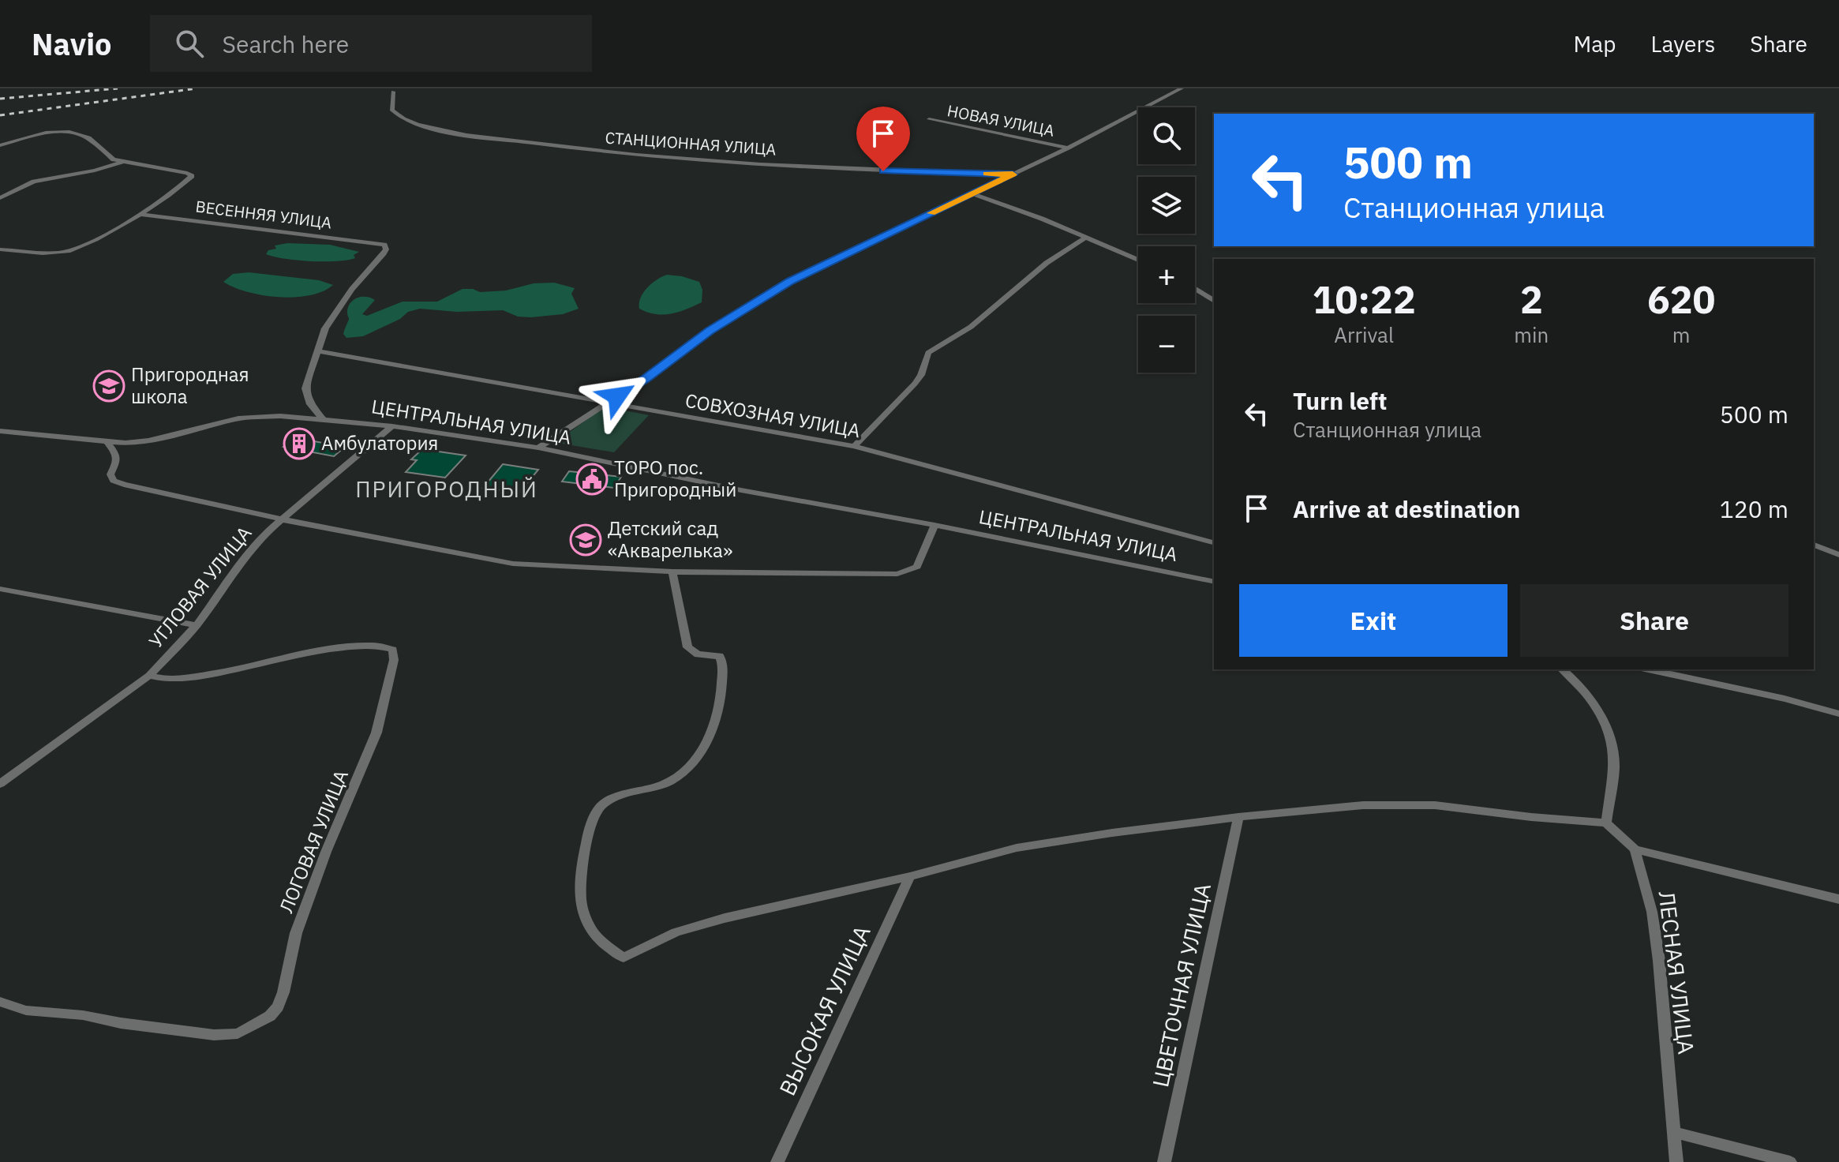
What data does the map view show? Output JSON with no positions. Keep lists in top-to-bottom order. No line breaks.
{"streets":{"street":["НОВАЯ УЛИЦА","СТАНЦИОННАЯ УЛИЦА","ВЕСЕННЯЯ УЛИЦА","СОВХОЗНАЯ УЛИЦА","ЦЕНТРАЛЬНАЯ УЛИЦА","УГЛОВАЯ УЛИЦА","ЛОГОВАЯ УЛИЦА","ЛЕСНАЯ УЛИЦА","ЦВЕТОЧНАЯ УЛИЦА","ВЫСОКАЯ УЛИЦА"]},"crossings":[["ВЕСЕННЯЯ УЛИЦА","СОВХОЗНАЯ УЛИЦА"],["ЦЕНТРАЛЬНАЯ УЛИЦА","УГЛОВАЯ УЛИЦА"],["УГЛОВАЯ УЛИЦА","ЛОГОВАЯ УЛИЦА"]],"districts":["ПРИГОРОДНЫЙ"],"places":{"school or university":["Пригородная школа","Детский сад «Акварелька»"],"building":["Амбулатория"],"public building":["ТОРО пос. Пригородный"]},"page":{"header":"Navio","search":"Search here","nav":["Map","Layers","Share"],"map_buttons":["+","−"],"turn":["500 m","Станционная улица"],"eta":["10:22","Arrival","2","min","620","m"],"list":[{"name":"Turn left","note":"Станционная улица","value":"500 m"},{"name":"Arrive at destination","value":"120 m"}],"buttons":["Exit","Share"]}}
